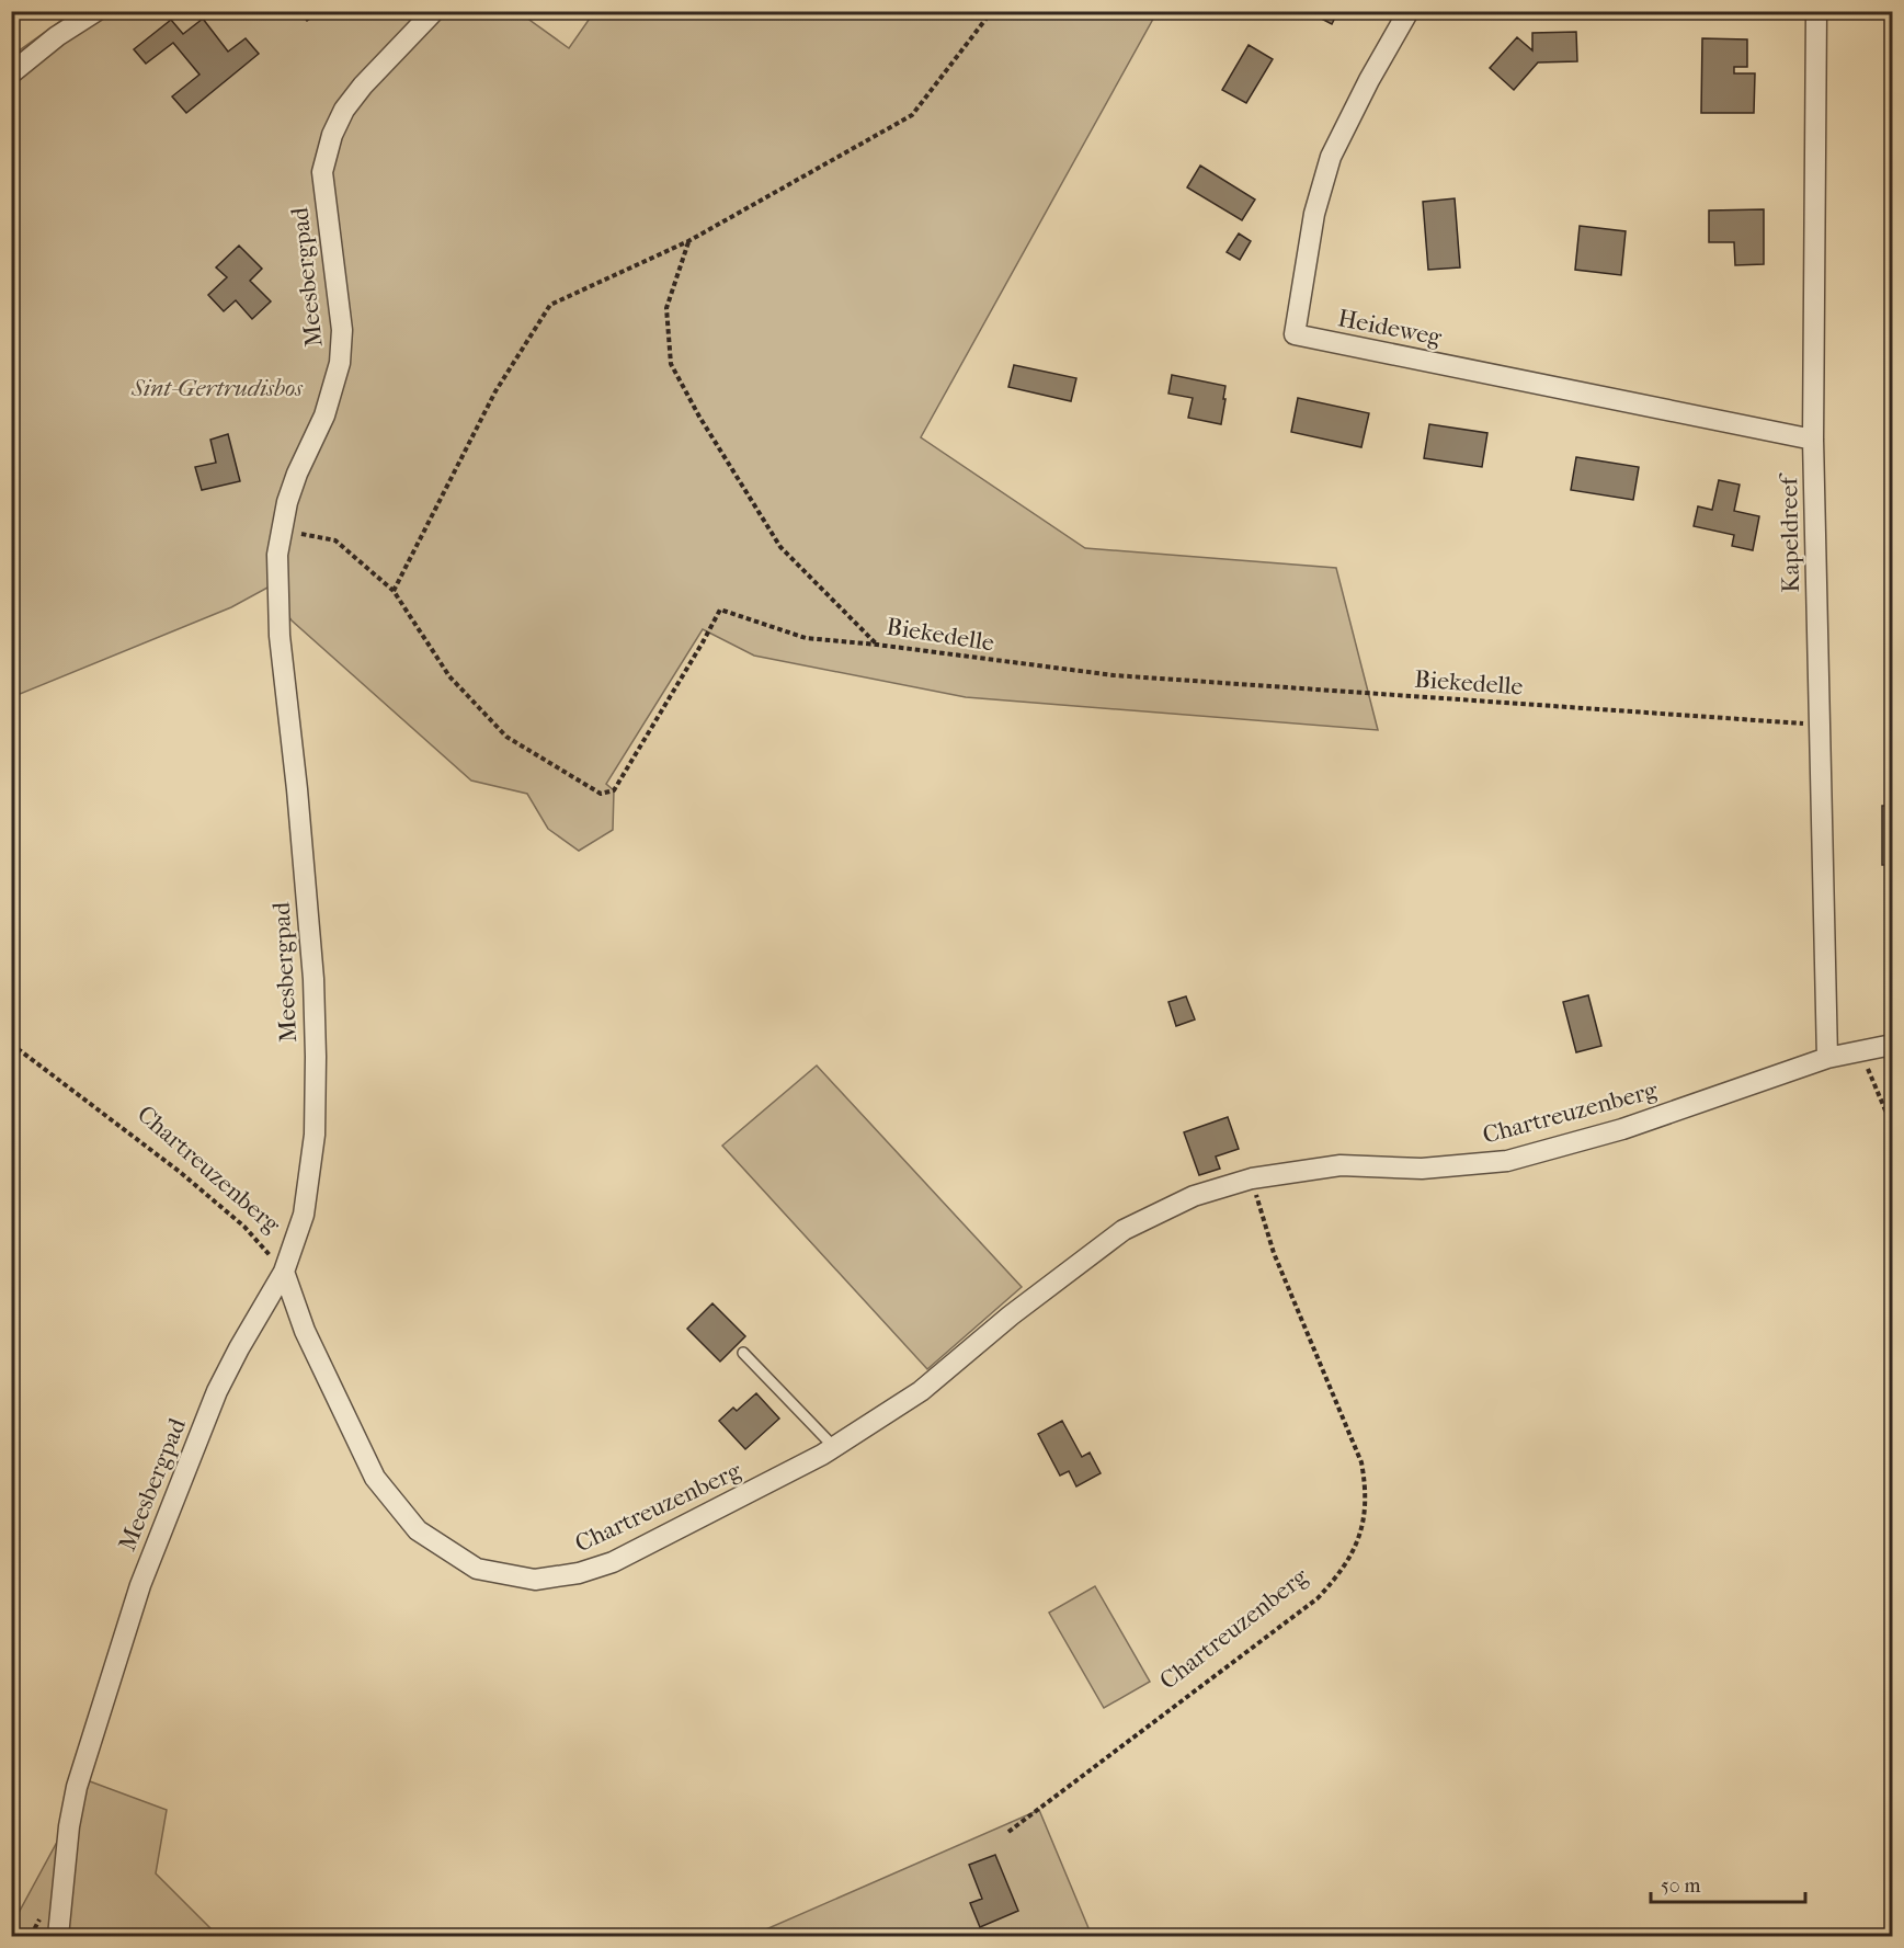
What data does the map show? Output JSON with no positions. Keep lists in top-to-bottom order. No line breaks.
{"streets":{"street":["Meesbergpad","Heideweg","Kapeldreef","Chartreuzenberg"],"path":["Biekedelle"]},"crossings":[["Meesbergpad","Chartreuzenberg"],["Heideweg","Kapeldreef"],["Kapeldreef","Biekedelle"],["Kapeldreef","Chartreuzenberg"]],"parks":["Sint-Gertrudisbos"],"scale_bar":"50 m"}
